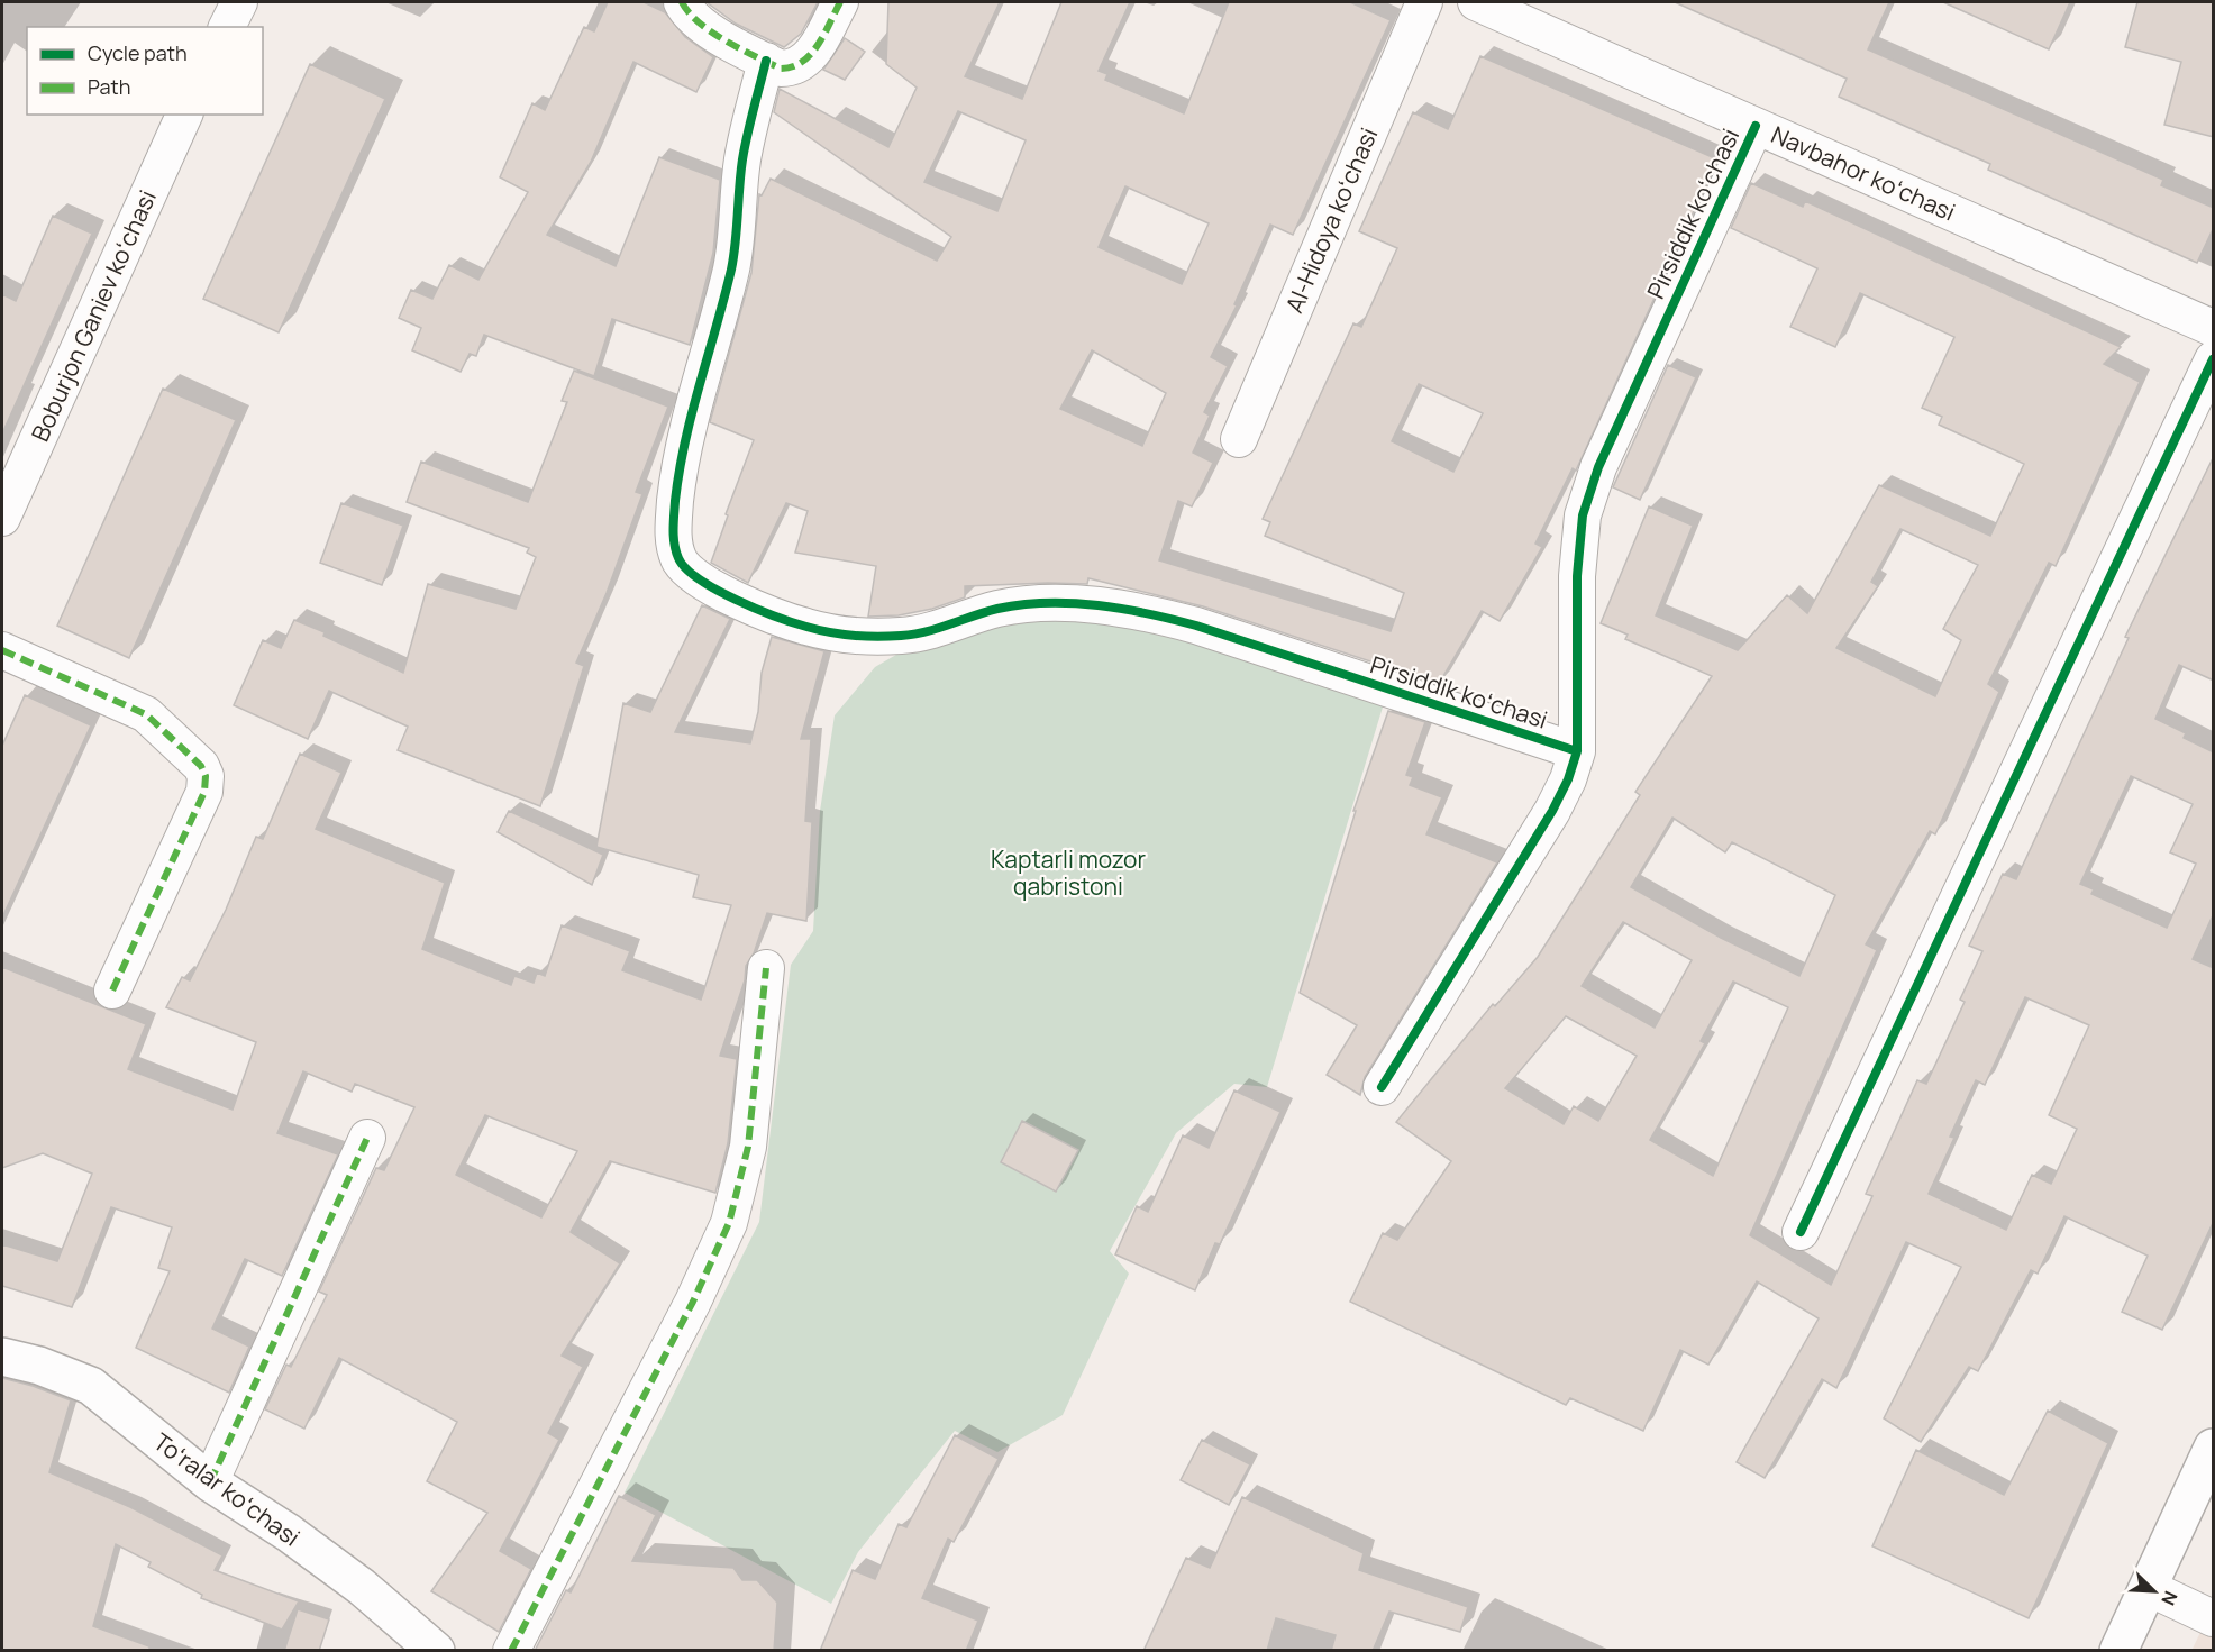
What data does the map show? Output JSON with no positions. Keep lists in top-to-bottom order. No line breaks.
{"streets":{"street":["Navbahor koʻchasi","Pirsiddik koʻchasi","Al-Hidoya koʻchasi","Boburjon Ganiev koʻchasi","Toʻralar koʻchasi"]},"crossings":[["Navbahor koʻchasi","Pirsiddik koʻchasi"]],"parks":["Kaptarli mozor qabristoni"],"legend":["Cycle path","Path"],"north":"bottom right"}
